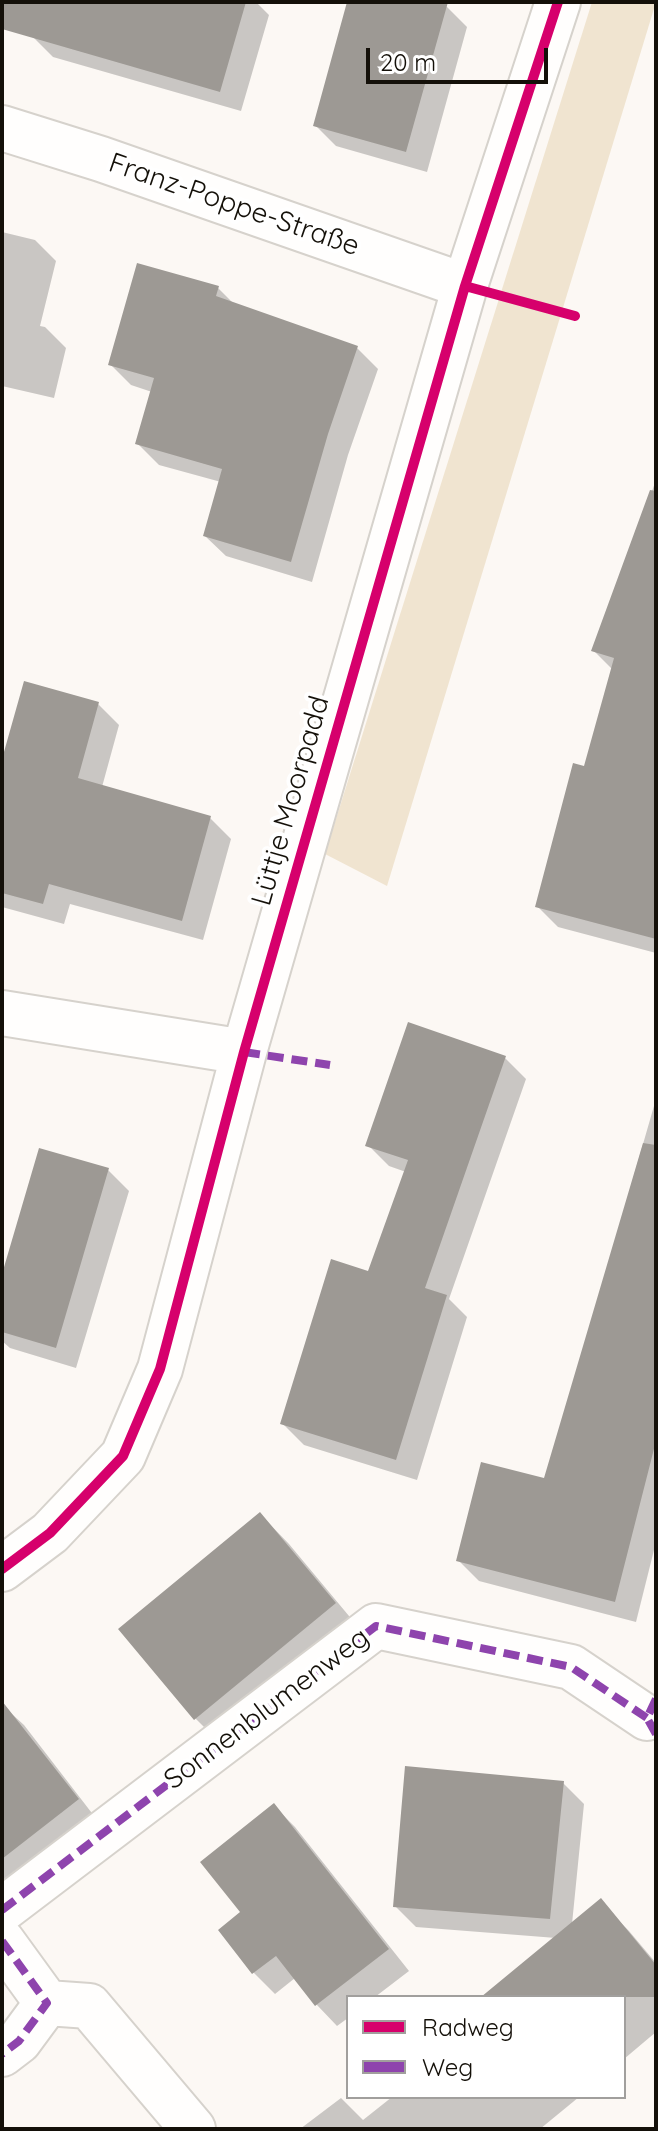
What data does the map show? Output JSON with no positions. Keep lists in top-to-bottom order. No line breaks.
{"streets":{"street":["Franz-Poppe-Straße","Lüttje Moorpadd","Sonnenblumenweg"]},"crossings":[["Franz-Poppe-Straße","Lüttje Moorpadd"]],"legend":["Radweg","Weg"],"scale_bar":"20 m"}
